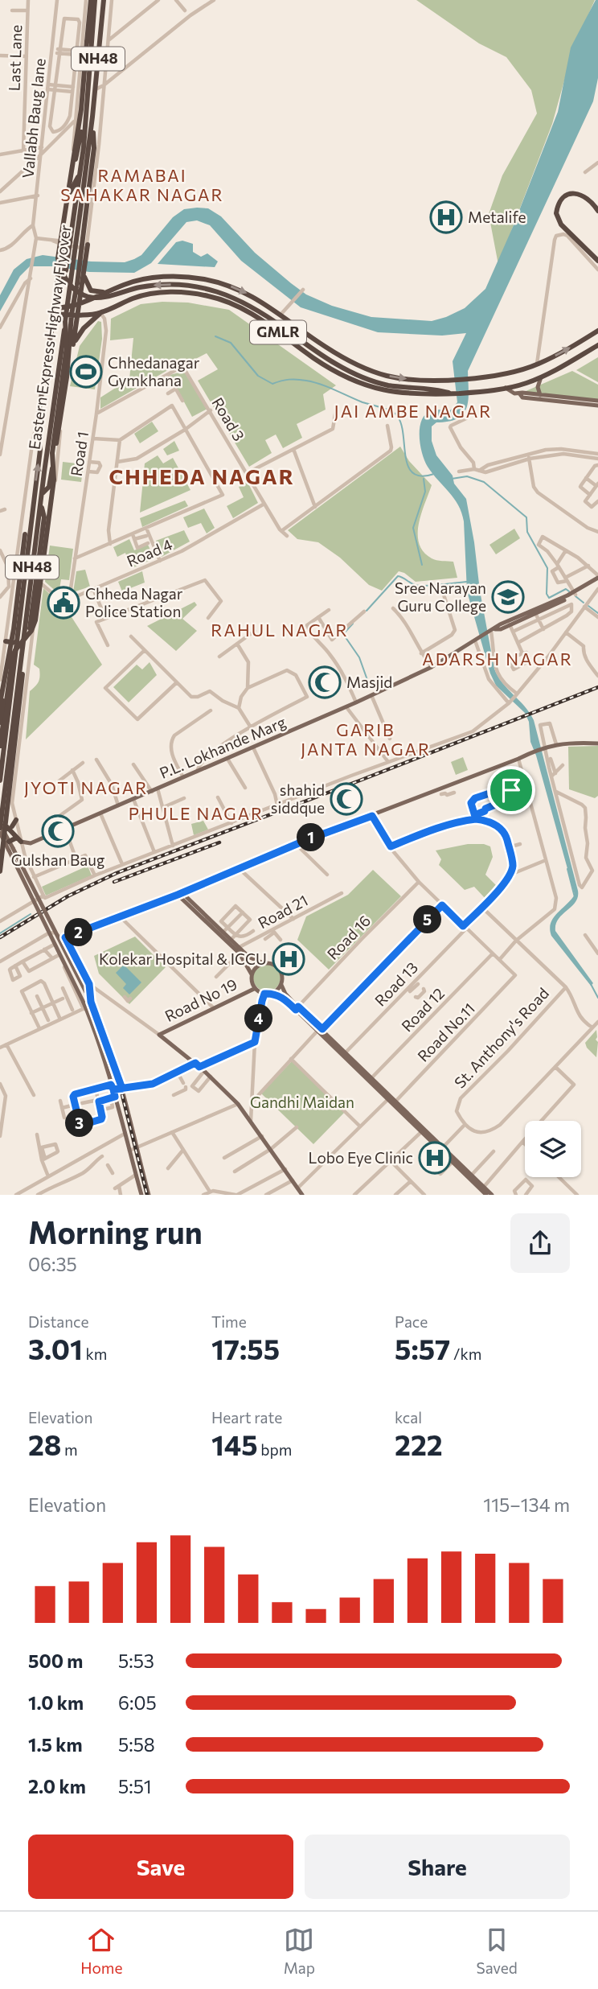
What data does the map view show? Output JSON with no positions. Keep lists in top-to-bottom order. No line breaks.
{"streets":{"highway":["NH48","GMLR","Eastern Express Highway Flyover"],"main road":["P.L. Lokhande Marg","Road No 19"],"street":["Last Lane","Vallabh Baug lane","Road 3","Road 1","Road 4","Road 21","Road 16","Road 13","Road 12","Road No.11","St. Anthony's Road"]},"crossings":[["NH48","GMLR"],["NH48","Eastern Express Highway Flyover"],["GMLR","Road 1"],["Road 3","Road 4"],["Road 1","Road 4"]],"districts":["RAMABAI SAHAKAR NAGAR","JAI AMBE NAGAR","CHHEDA NAGAR","RAHUL NAGAR","ADARSH NAGAR","GARIB JANTA NAGAR","JYOTI NAGAR","PHULE NAGAR"],"parks":["Gandhi Maidan"],"places":{"hospital":["Metalife","Kolekar Hospital & ICCU","Lobo Eye Clinic"],"sports":["Chhedanagar Gymkhana"],"school or university":["Sree Narayan Guru College"],"public building":["Chheda Nagar Police Station"],"mosque":["Masjid","shahid siddque","Gulshan Baug"]},"page":{"pins":["1","5","2","4","3"],"heading":["Morning run","06:35"],"stats":[["Distance","3.01 km"],["Time","17:55"],["Pace","5:57 /km"],["Elevation","28 m"],["Heart rate","145 bpm"],["kcal","222"]],"chart":["Elevation","115–134 m"],"list":[{"name":"500 m","note":"5:53"},{"name":"1.0 km","note":"6:05"},{"name":"1.5 km","note":"5:58"},{"name":"2.0 km","note":"5:51"}],"buttons":["Save","Share"],"tabs":["Home","Map","Saved"]}}
